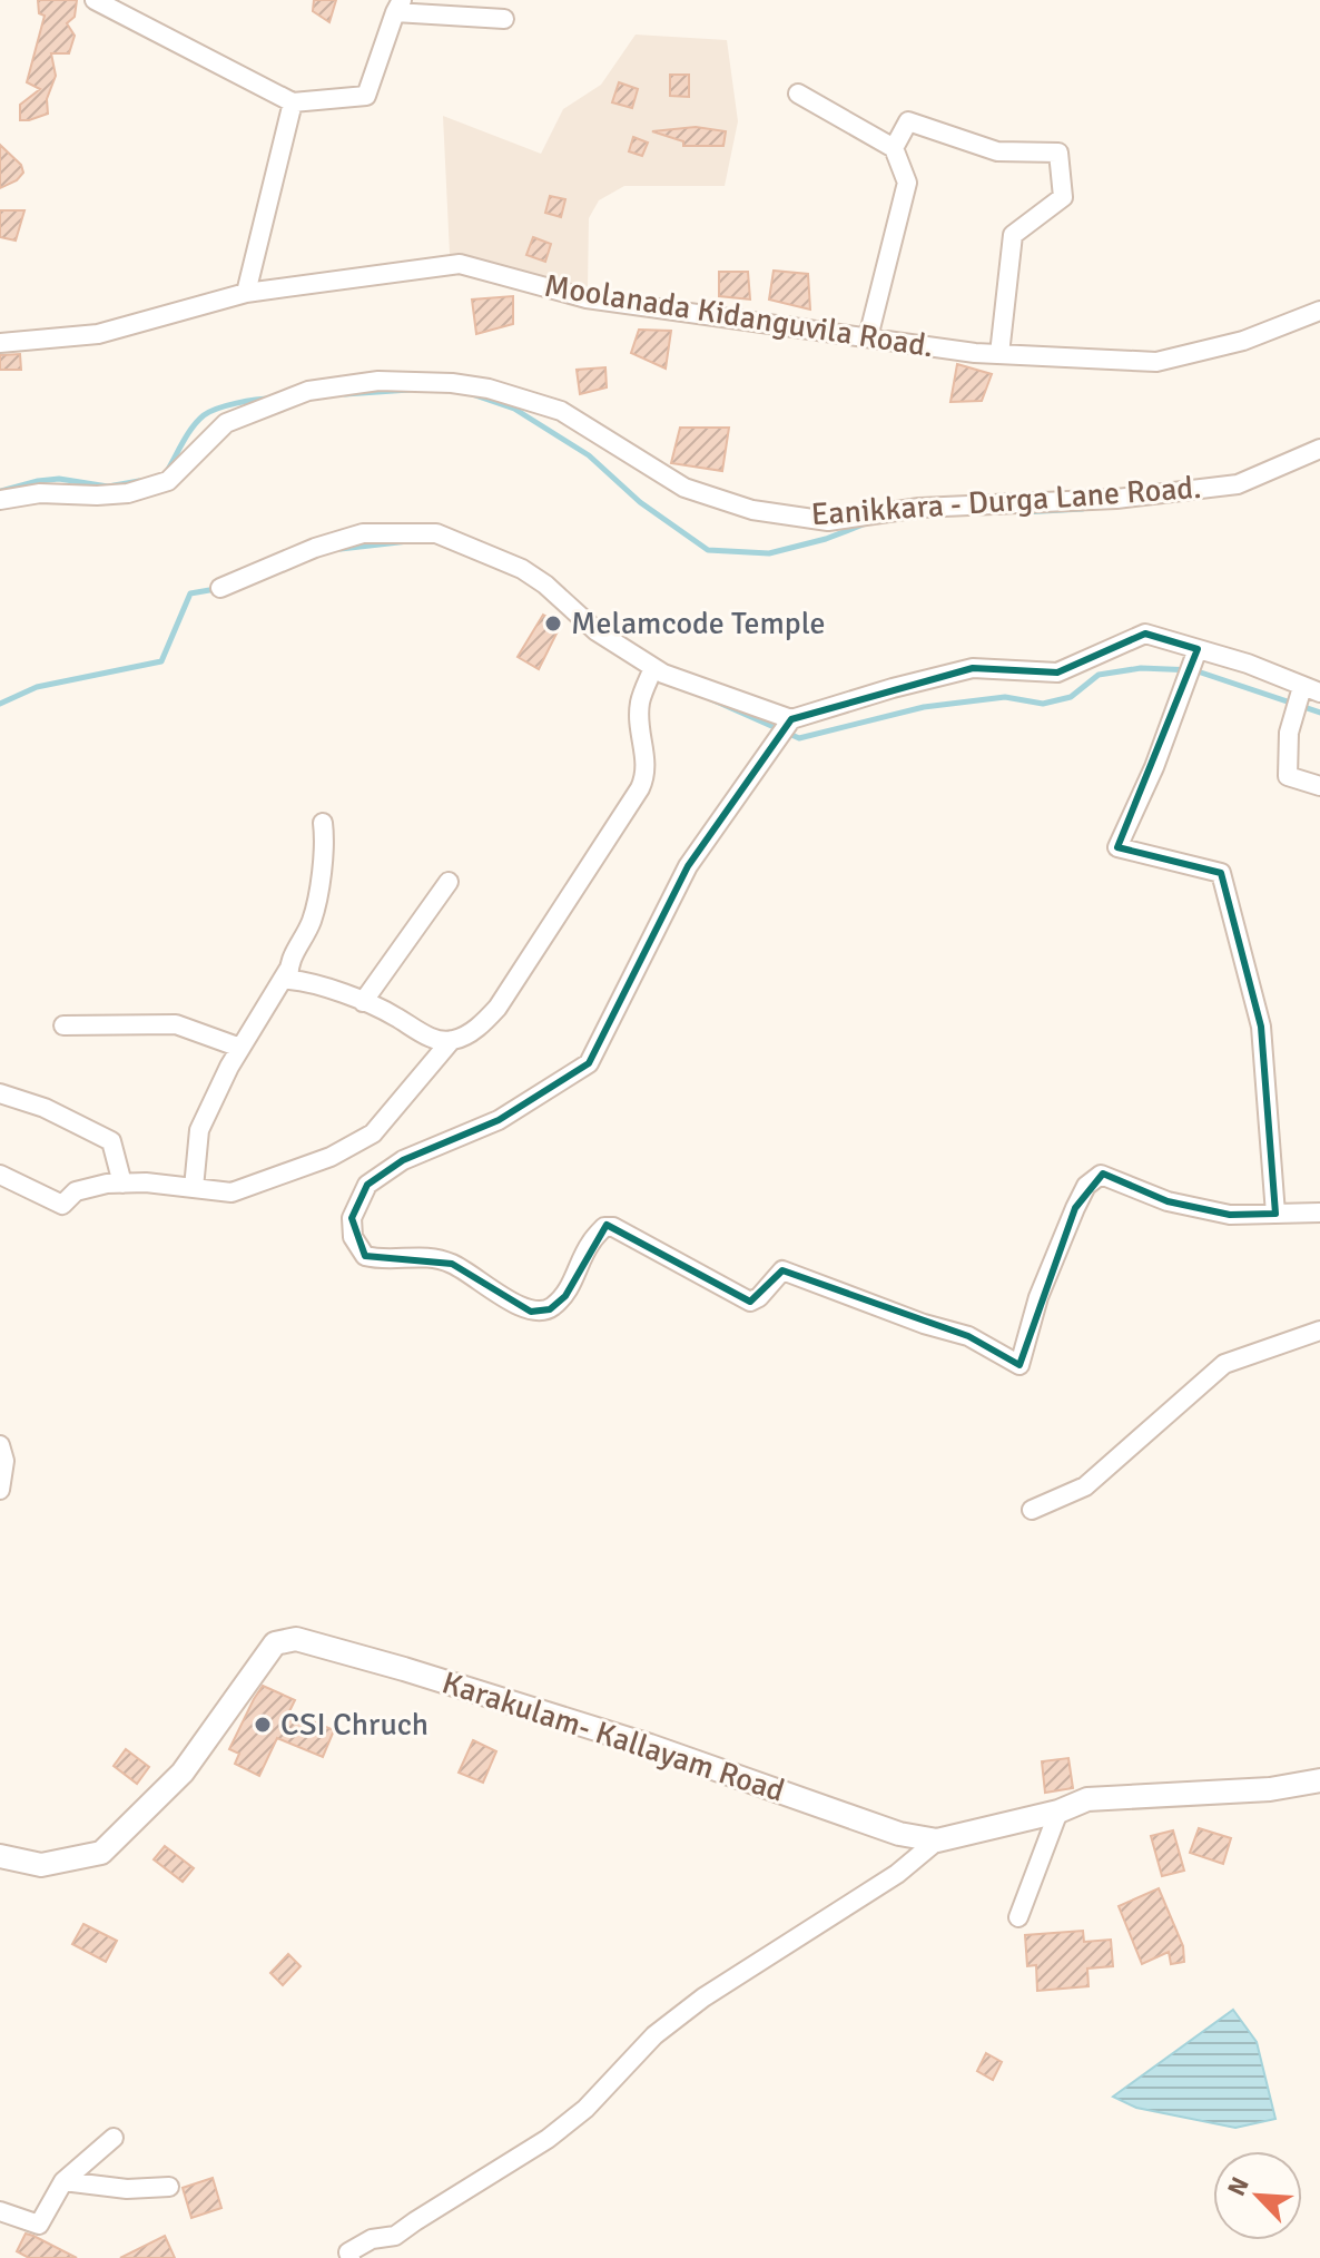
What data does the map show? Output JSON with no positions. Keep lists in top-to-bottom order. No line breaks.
{"streets":{"street":["Moolanada Kidanguvila Road.","Eanikkara - Durga Lane Road.","Karakulam- Kallayam Road"]},"places":["Melamcode Temple","CSI Chruch"],"north":"top left"}
